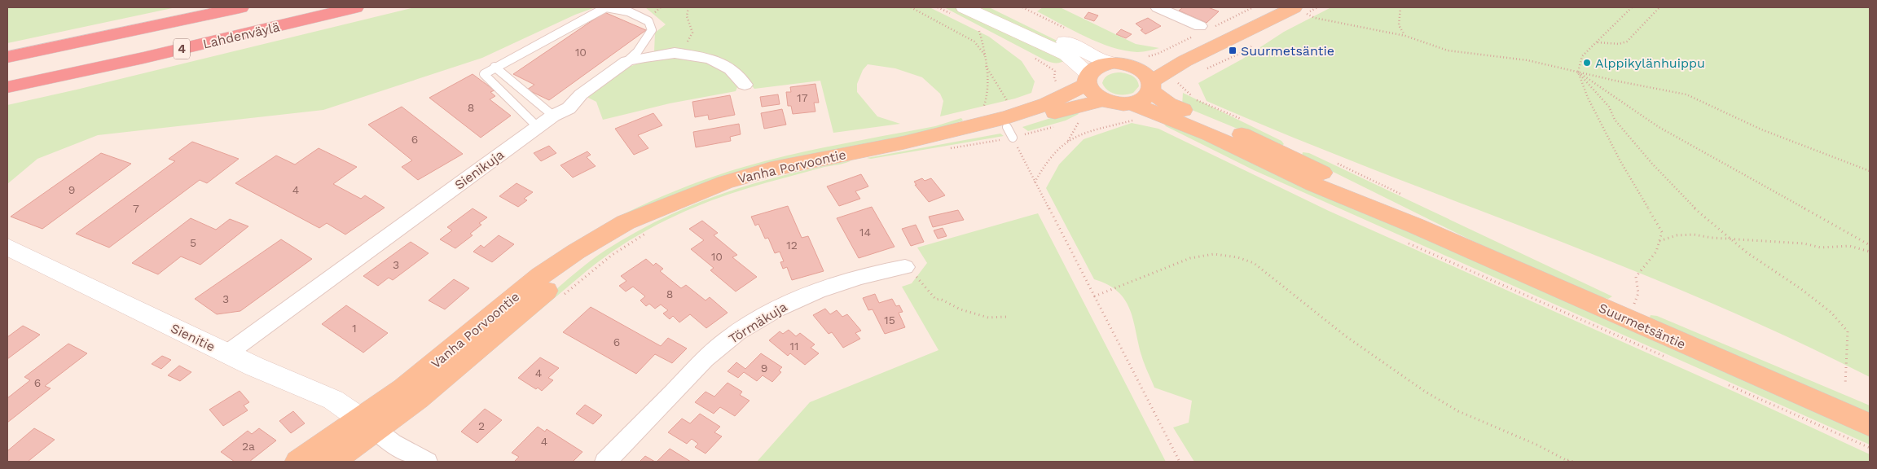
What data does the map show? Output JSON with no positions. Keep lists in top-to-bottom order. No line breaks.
{"streets":{"highway":["Lahdenväylä","4"],"main road":["Vanha Porvoontie","Suurmetsäntie"],"street":["Sienikuja","Törmäkuja","Sienitie"]},"crossings":[["Vanha Porvoontie","Suurmetsäntie"],["Vanha Porvoontie","Sienitie"],["Sienikuja","Sienitie"]],"places":{"transit":["Suurmetsäntie"],"other":["Alppikylänhuippu"]},"house_numbers":["10","17","8","6","9","4","7","14","5","12","10","3","8","3","15","1","6","11","9","4","6","2","4","2a"]}
